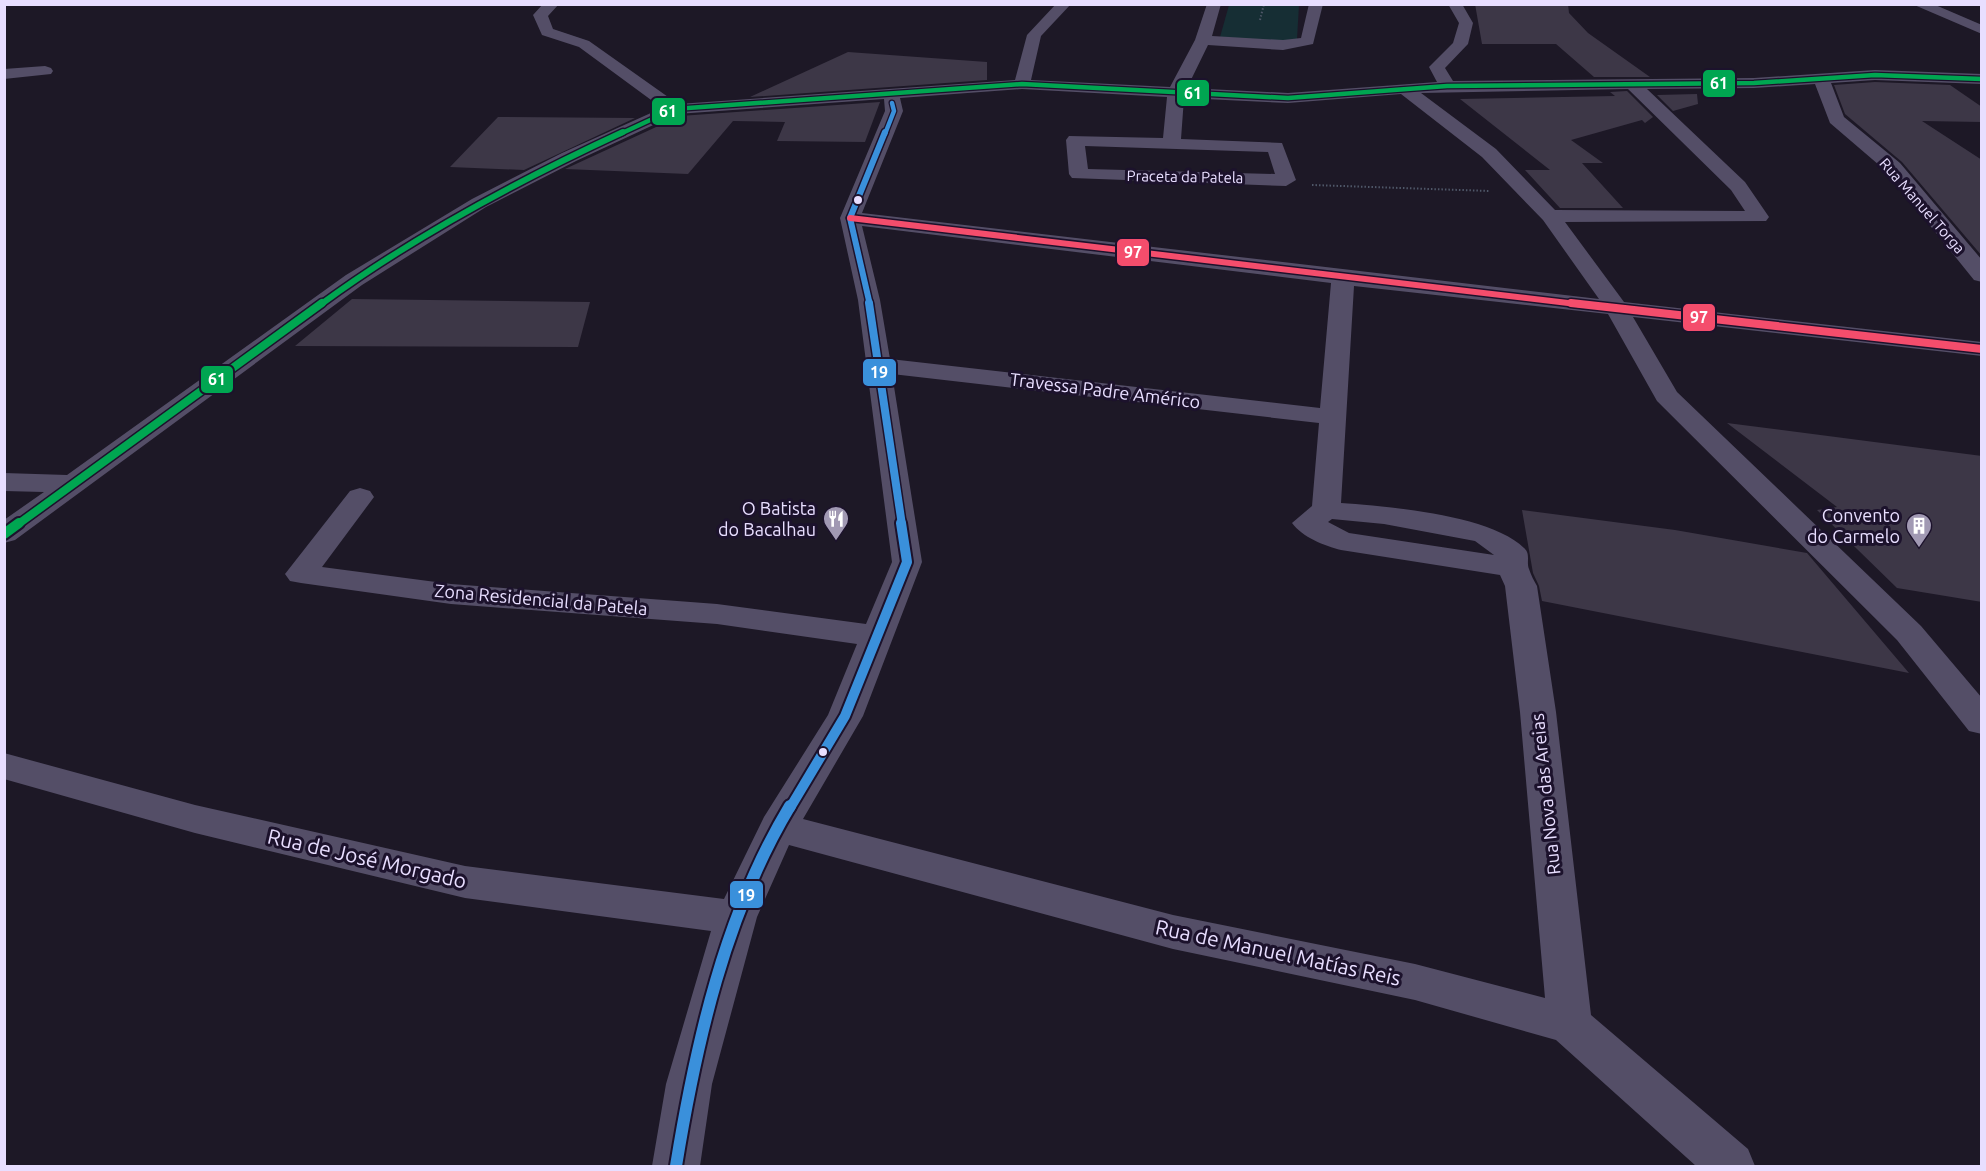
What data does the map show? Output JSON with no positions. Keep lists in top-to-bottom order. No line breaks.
{"streets":{"street":["Praceta da Patela","Rua Manuel Torga","Travessa Padre Américo","Zona Residencial da Patela","Rua Nova das Areias","Rua de José Morgado","Rua de Manuel Matías Reis"]},"crossings":[["Travessa Padre Américo","Rua Nova das Areias"],["Rua Nova das Areias","Rua de Manuel Matías Reis"]],"places":{"restaurant":["O Batista do Bacalhau"],"building":["Convento do Carmelo"]},"lines":["transit line 61","transit line 19","transit line 97"]}
